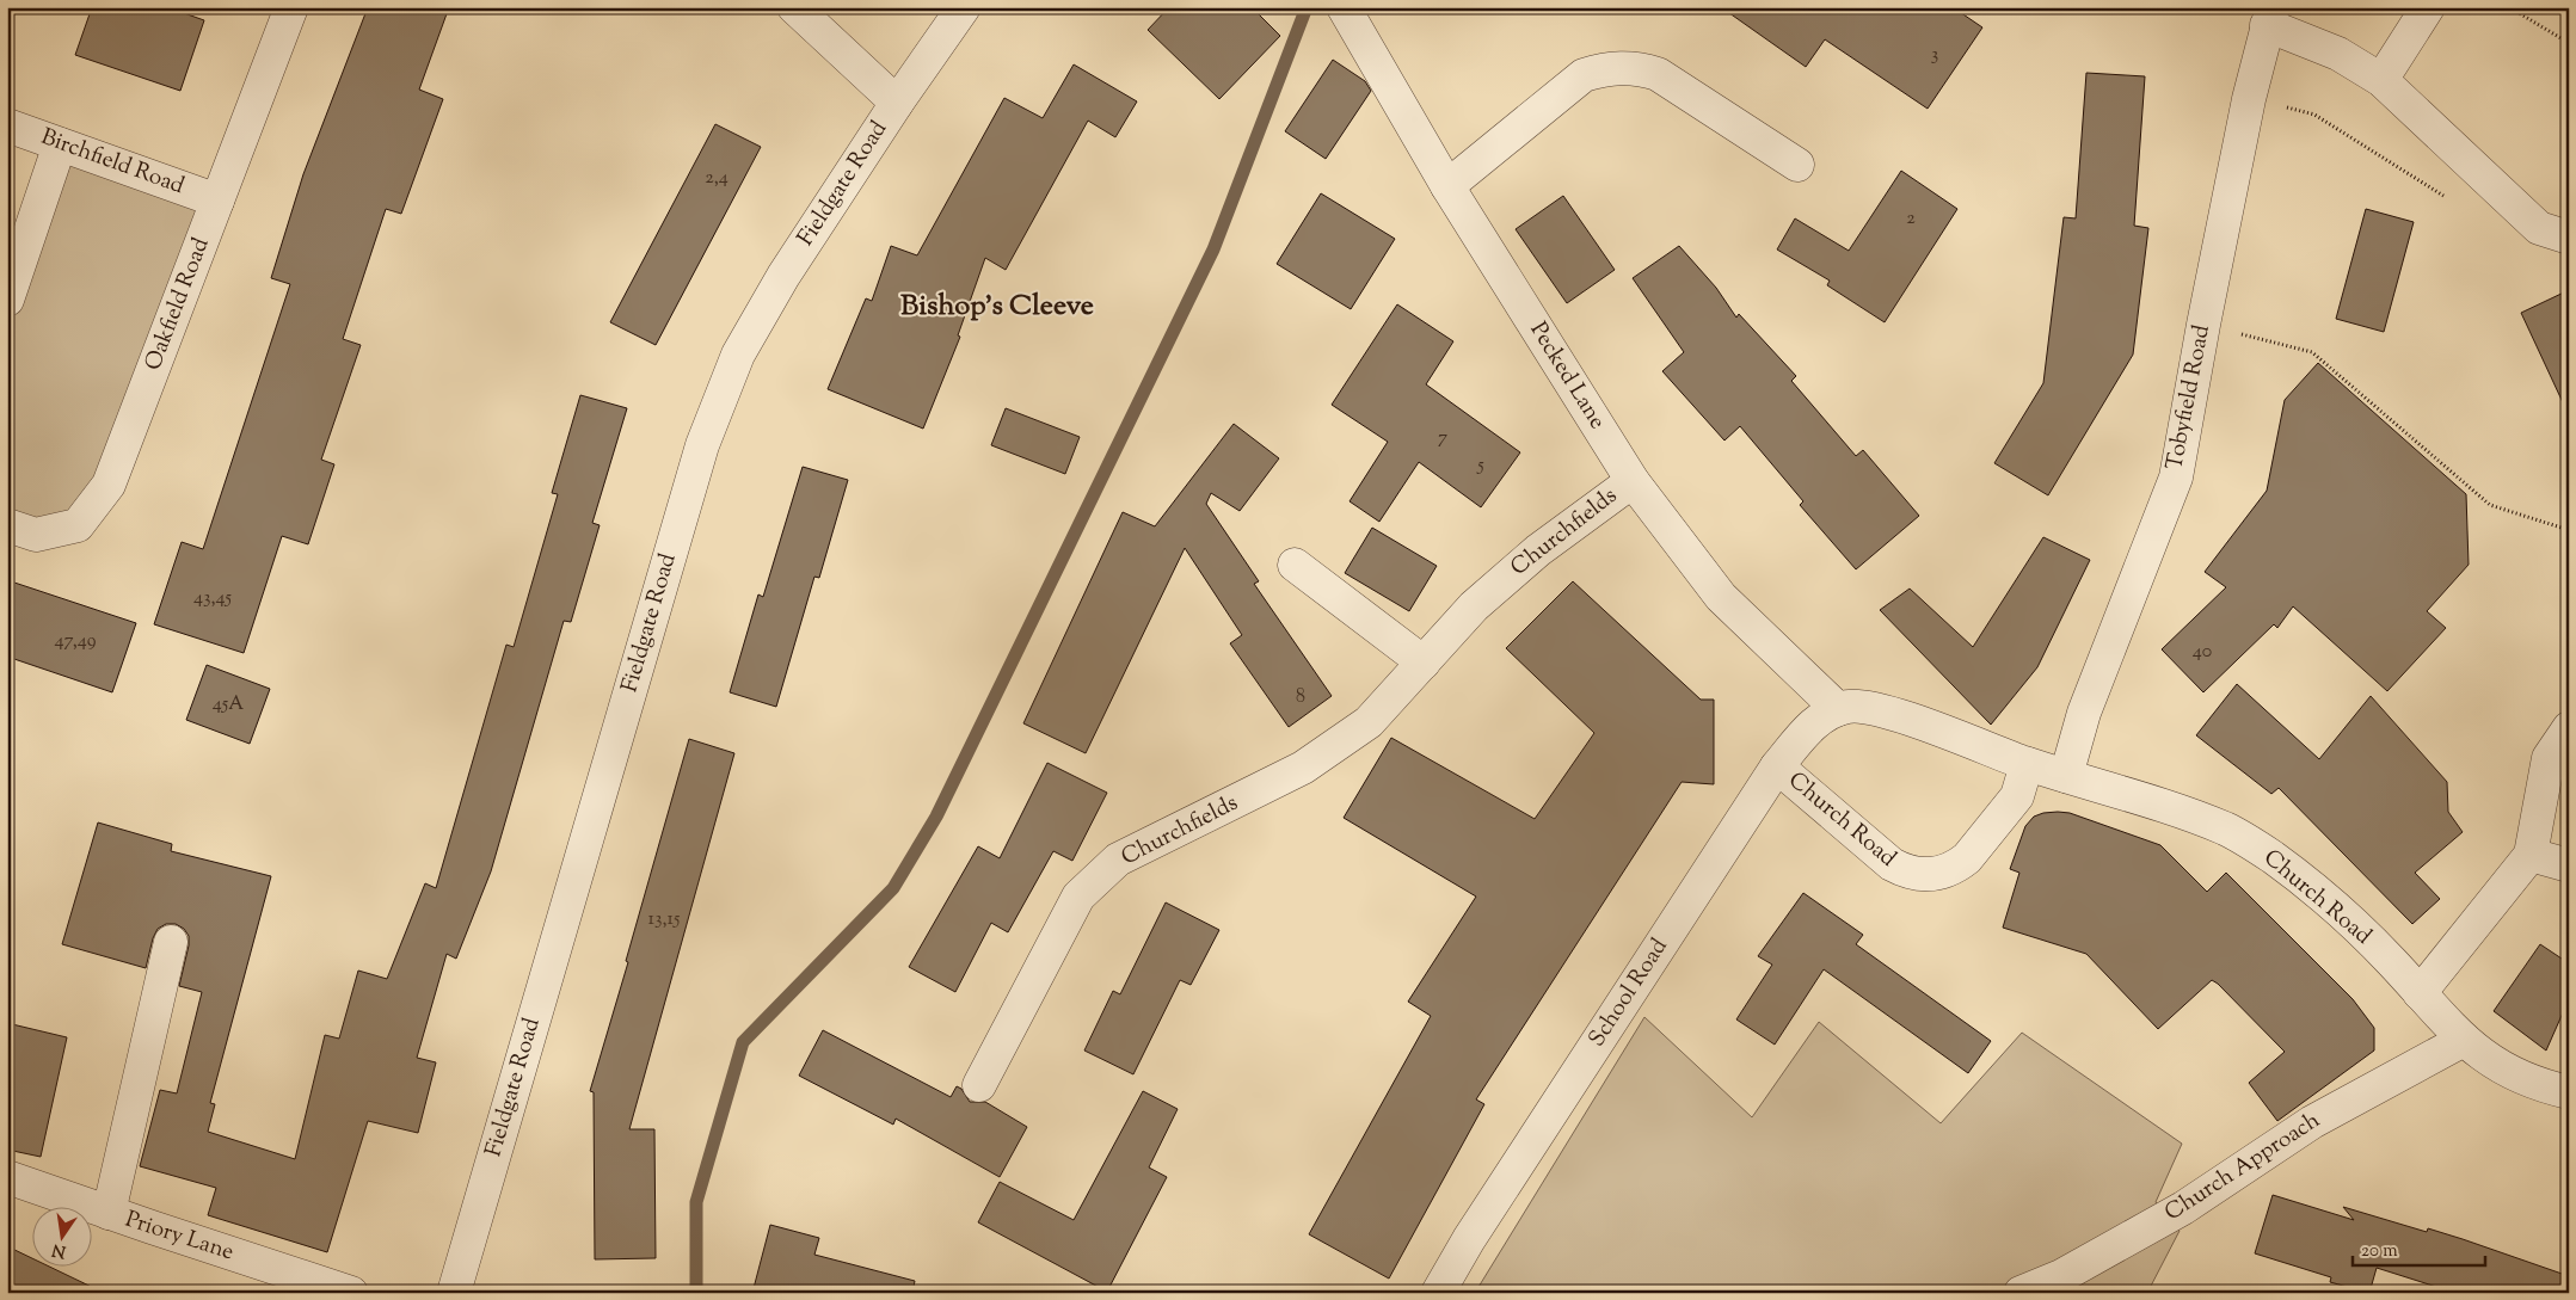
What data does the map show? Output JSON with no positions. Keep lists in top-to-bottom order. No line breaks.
{"streets":{"street":["Birchfield Road","Fieldgate Road","Oakfield Road","Pecked Lane","Tobyfield Road","Churchfields","Church Road","School Road","Church Approach","Priory Lane"]},"crossings":[["Birchfield Road","Oakfield Road"],["Pecked Lane","Churchfields"],["Pecked Lane","Church Road"],["Pecked Lane","School Road"],["Tobyfield Road","Church Road"],["Church Road","School Road"],["Church Road","Church Approach"]],"districts":["Bishop's Cleeve"],"house_numbers":["3","2,4","2","7","5","43,45","47,49","40","8","45A","13,15"],"scale_bar":"20 m","north":"bottom"}
